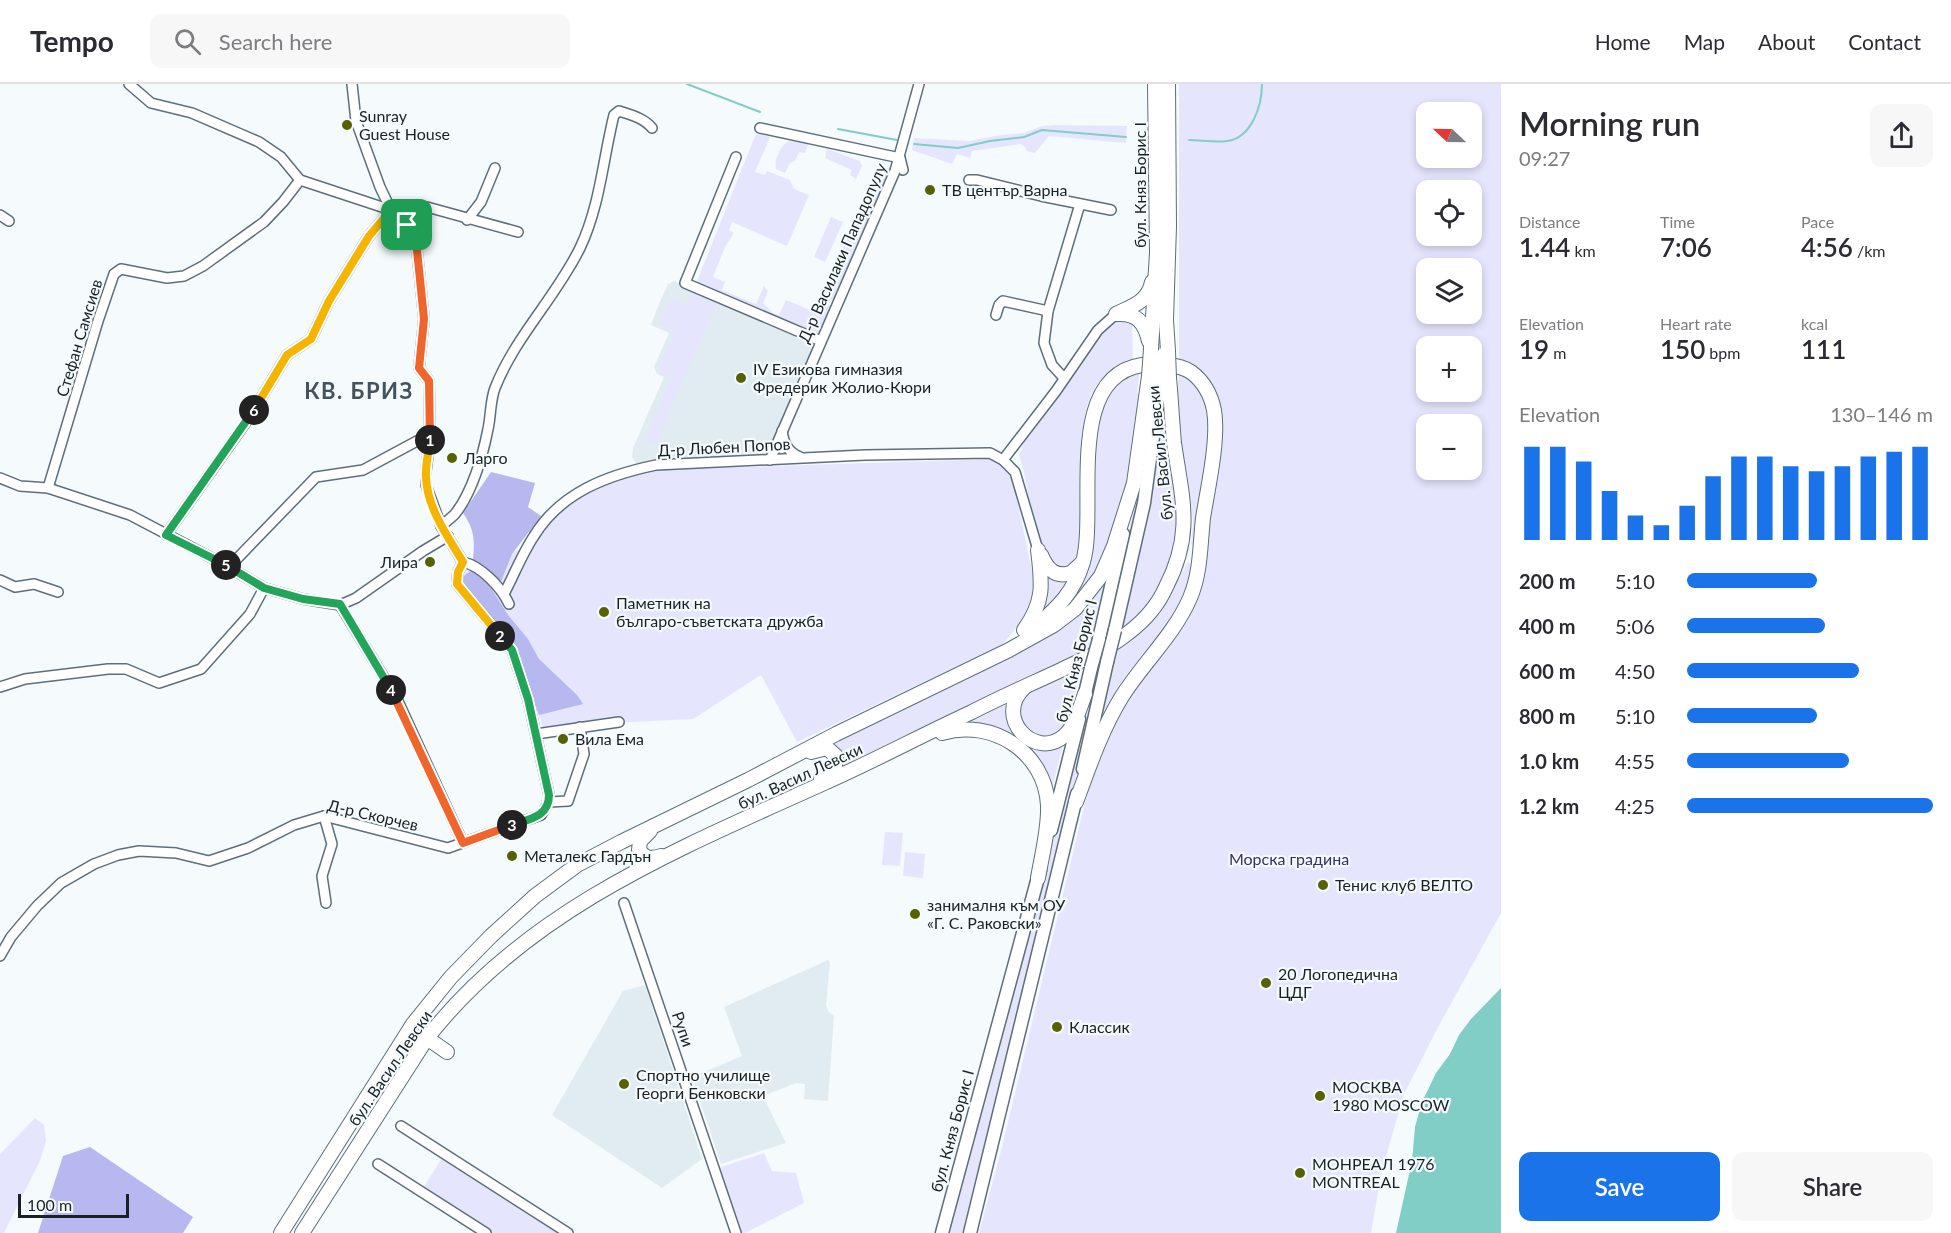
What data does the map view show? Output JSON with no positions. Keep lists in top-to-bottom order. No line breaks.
{"streets":{"highway":["бул. Княз Борис I","бул. Васил Левски"],"street":["Д-р Василаки Пападопулу","Стефан Самсиев","Д-р Любен Попов","Д-р Скорчев","Рупи"]},"crossings":[["бул. Княз Борис I","бул. Васил Левски"],["Д-р Василаки Пападопулу","Д-р Любен Попов"]],"districts":["КВ. БРИЗ"],"parks":["Морска градина"],"places":["Sunray Guest House","ТВ център Варна","IV Езикова гимназия Фредерик Жолио-Кюри","Ларго","Лира","Паметник на българо-съветската дружба","Вила Ема","Металекс Гардън","Тенис клуб ВЕЛТО","занималня към ОУ «Г. С. Раковски»","20 Логопедична ЦДГ","Классик","Спортно училище Георги Бенковски","МОСКВА 1980 MOSCOW","МОНРЕАЛ 1976 MONTREAL"],"scale_bar":"100 m","north":"left","page":{"header":"Tempo","search":"Search here","nav":["Home","Map","About","Contact"],"heading":["Morning run","09:27"],"map_buttons":["+","−"],"stats":[["Distance","1.44 km"],["Time","7:06"],["Pace","4:56 /km"],["Elevation","19 m"],["Heart rate","150 bpm"],["kcal","111"]],"chart":["Elevation","130–146 m"],"pins":["6","1","5","2","4","3"],"list":[{"name":"200 m","note":"5:10"},{"name":"400 m","note":"5:06"},{"name":"600 m","note":"4:50"},{"name":"800 m","note":"5:10"},{"name":"1.0 km","note":"4:55"},{"name":"1.2 km","note":"4:25"}],"buttons":["Save","Share"],"scale":"100 m"}}
